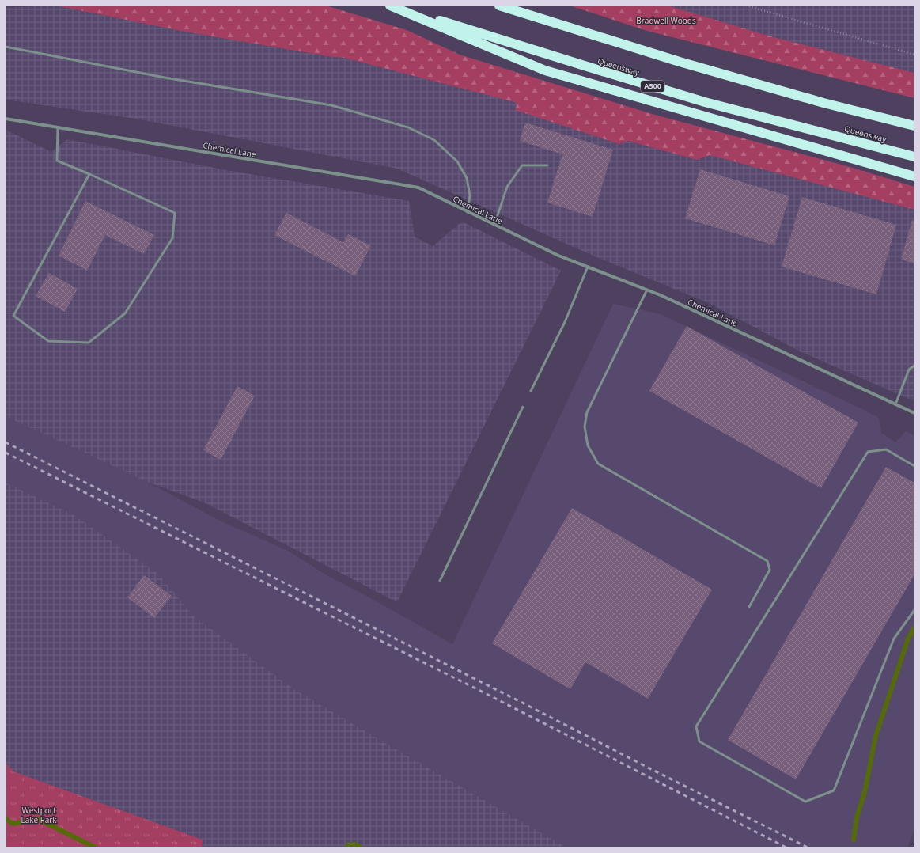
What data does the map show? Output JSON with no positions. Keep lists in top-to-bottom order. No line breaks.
{"streets":{"highway":["Queensway","A500"],"street":["Chemical Lane"]},"parks":["Bradwell Woods","Westport Lake Park"]}
